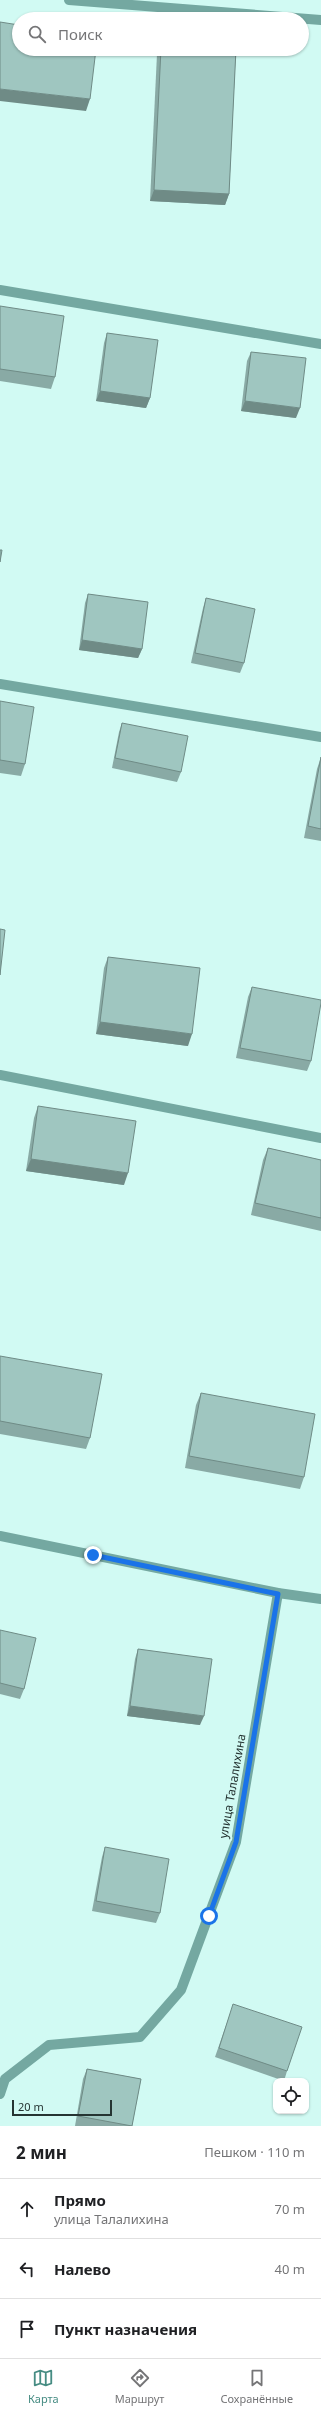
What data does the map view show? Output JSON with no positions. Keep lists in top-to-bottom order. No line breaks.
{"streets":{"lane":["улица Талалихина"]},"scale_bar":"20 m","page":{"search":"Поиск","scale":"20 m","heading":["2 мин","Пешком · 110 m"],"list":[["Прямо","улица Талалихина","70 m"],["Налево","40 m"],"Пункт назначения"],"nav":["Карта","Маршрут","Сохранённые"]}}
